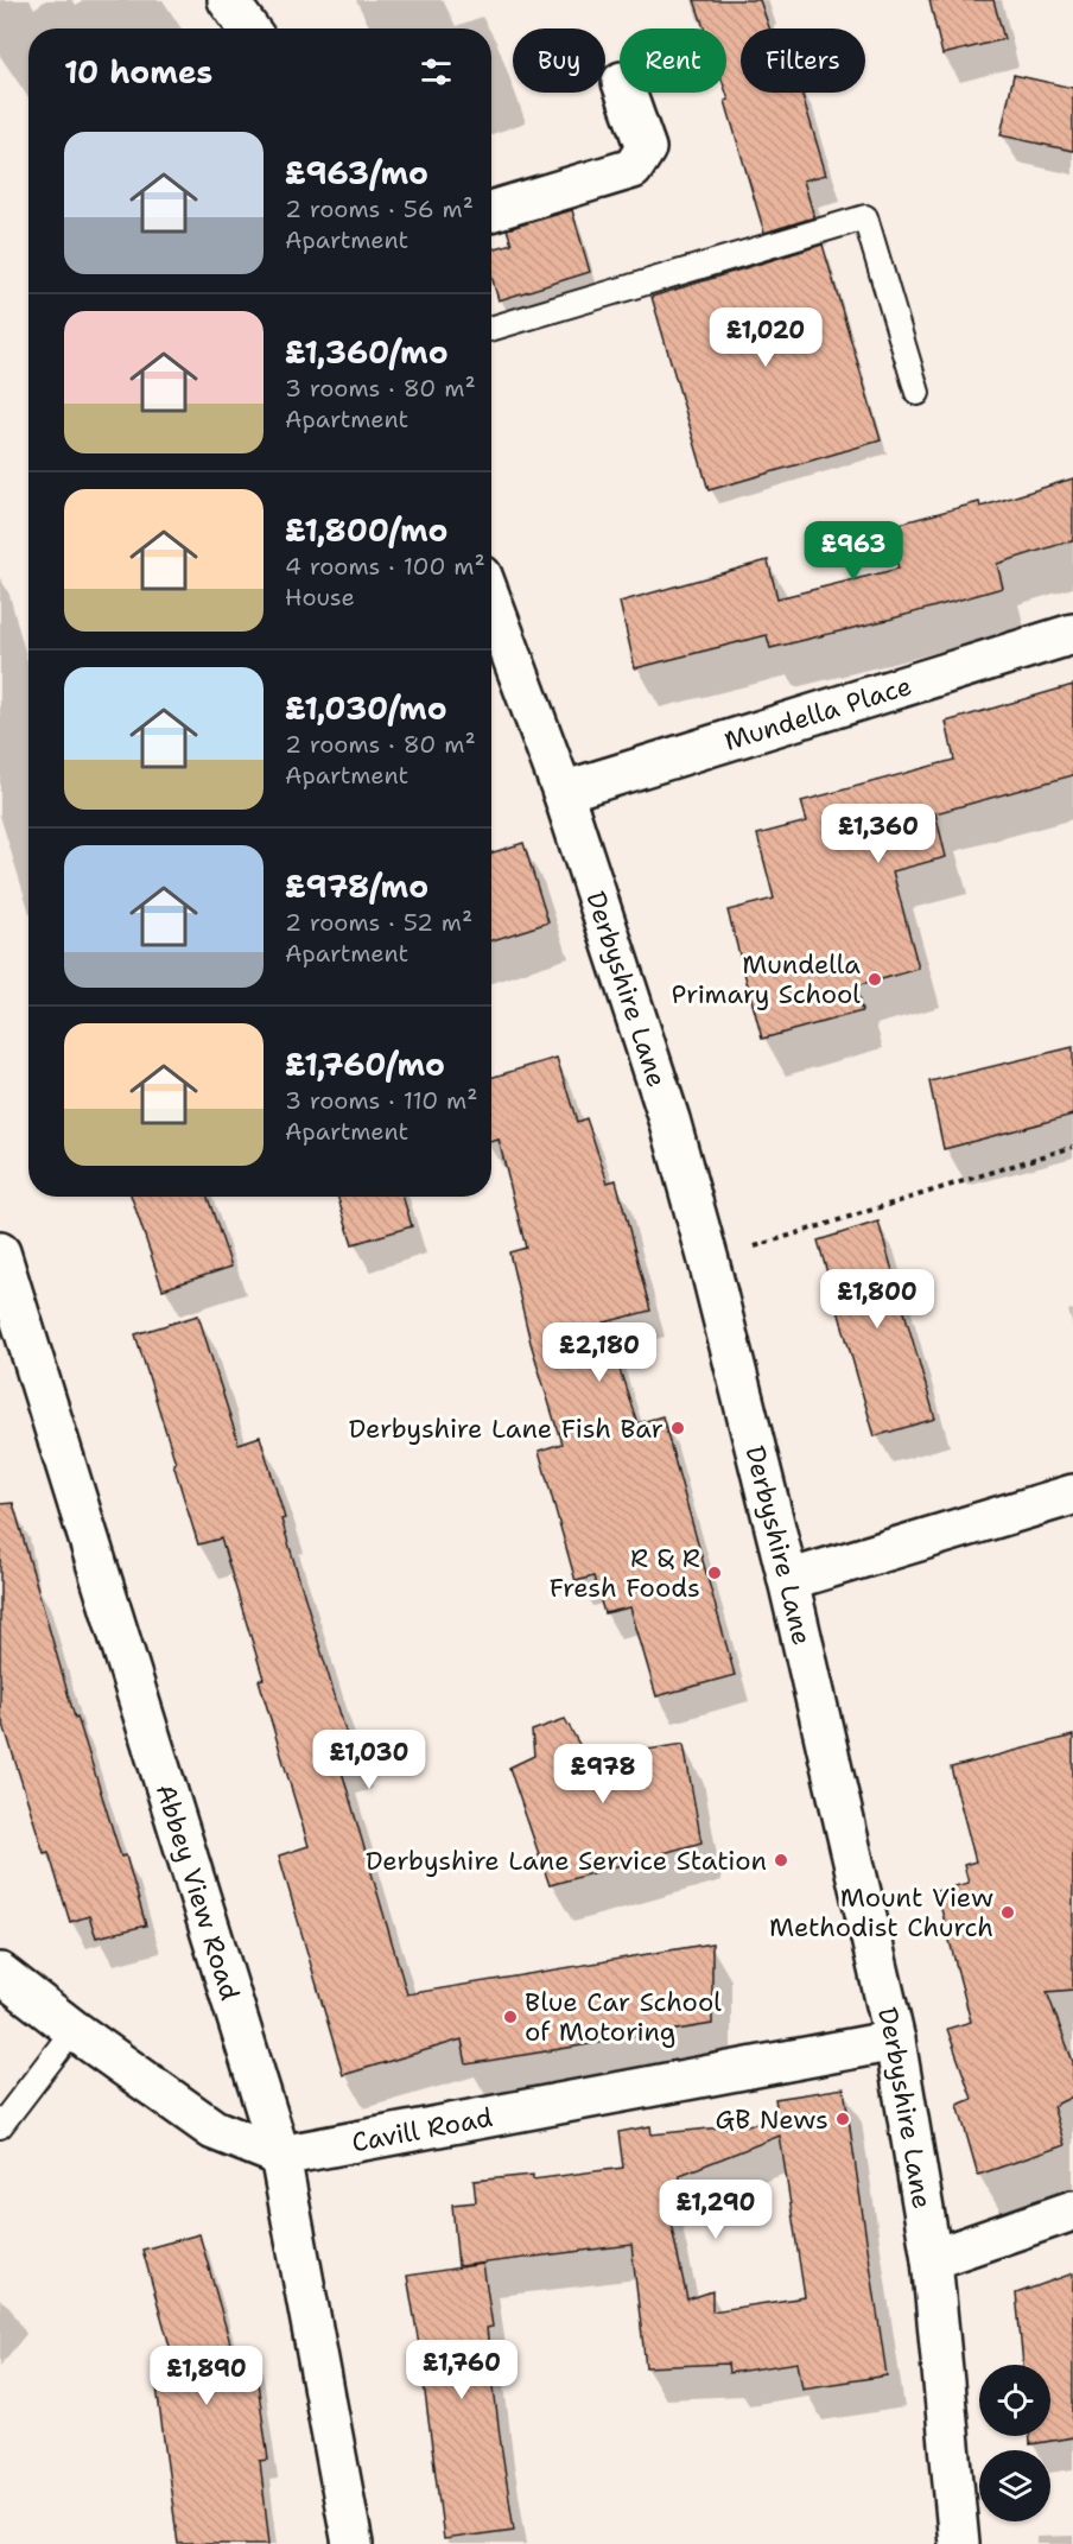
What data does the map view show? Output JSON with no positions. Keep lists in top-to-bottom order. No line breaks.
{"streets":{"street":["Mundella Place","Derbyshire Lane","Abbey View Road","Cavill Road"]},"crossings":[["Mundella Place","Derbyshire Lane"],["Derbyshire Lane","Cavill Road"],["Abbey View Road","Cavill Road"]],"places":["Mundella Primary School","Derbyshire Lane Fish Bar","R & R Fresh Foods","Derbyshire Lane Service Station","Mount View Methodist Church","Blue Car School of Motoring","GB News"],"page":{"chip":["Buy","Rent","Filters"],"heading":"10 homes","list":[{"name":"£963/mo","note":"2 rooms · 56 m² · Apartment"},{"name":"£1,360/mo","note":"3 rooms · 80 m² · Apartment"},{"name":"£1,800/mo","note":"4 rooms · 100 m² · House"},{"name":"£1,030/mo","note":"2 rooms · 80 m² · Apartment"},{"name":"£978/mo","note":"2 rooms · 52 m² · Apartment"},{"name":"£1,760/mo","note":"3 rooms · 110 m² · Apartment"}],"price":["£1,020","£963","£1,360","£1,800","£2,180","£1,030","£978","£1,290","£1,760","£1,890"]}}
